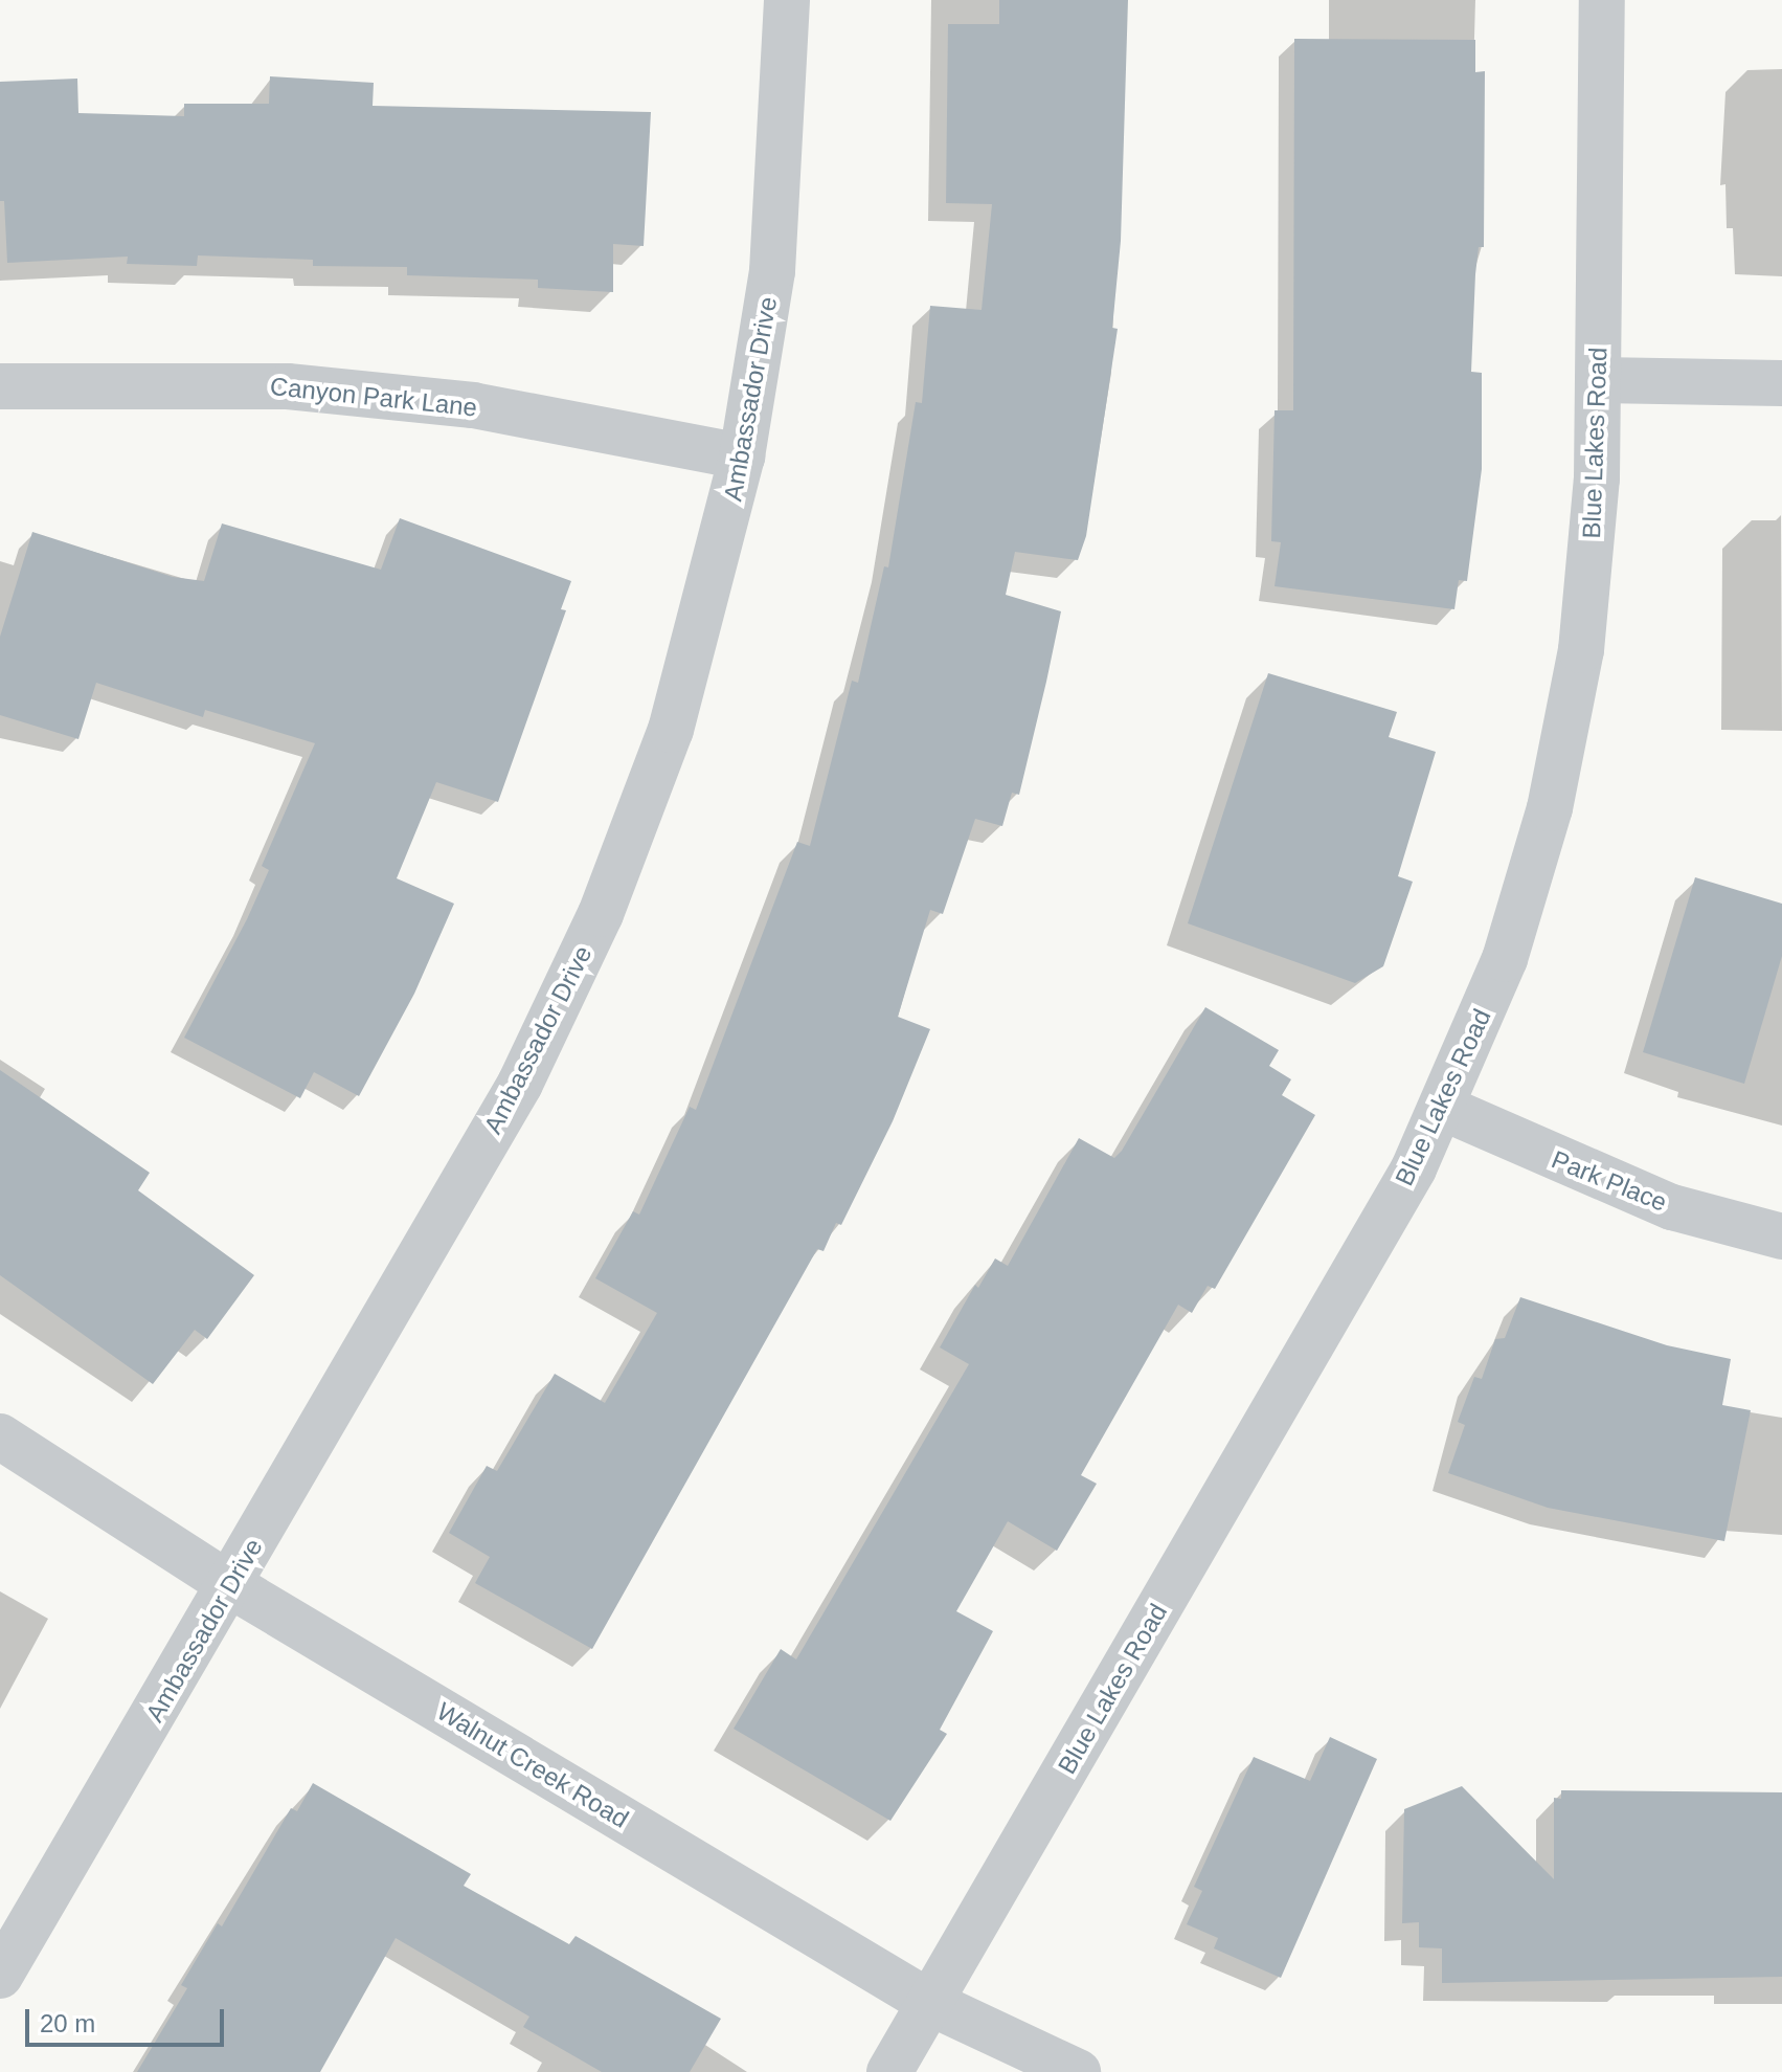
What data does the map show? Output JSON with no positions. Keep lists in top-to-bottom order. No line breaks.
{"streets":{"street":["Canyon Park Lane","Ambassador Drive","Blue Lakes Road","Park Place","Walnut Creek Road"]},"crossings":[["Canyon Park Lane","Ambassador Drive"],["Ambassador Drive","Walnut Creek Road"],["Blue Lakes Road","Park Place"],["Blue Lakes Road","Walnut Creek Road"]],"scale_bar":"20 m"}
